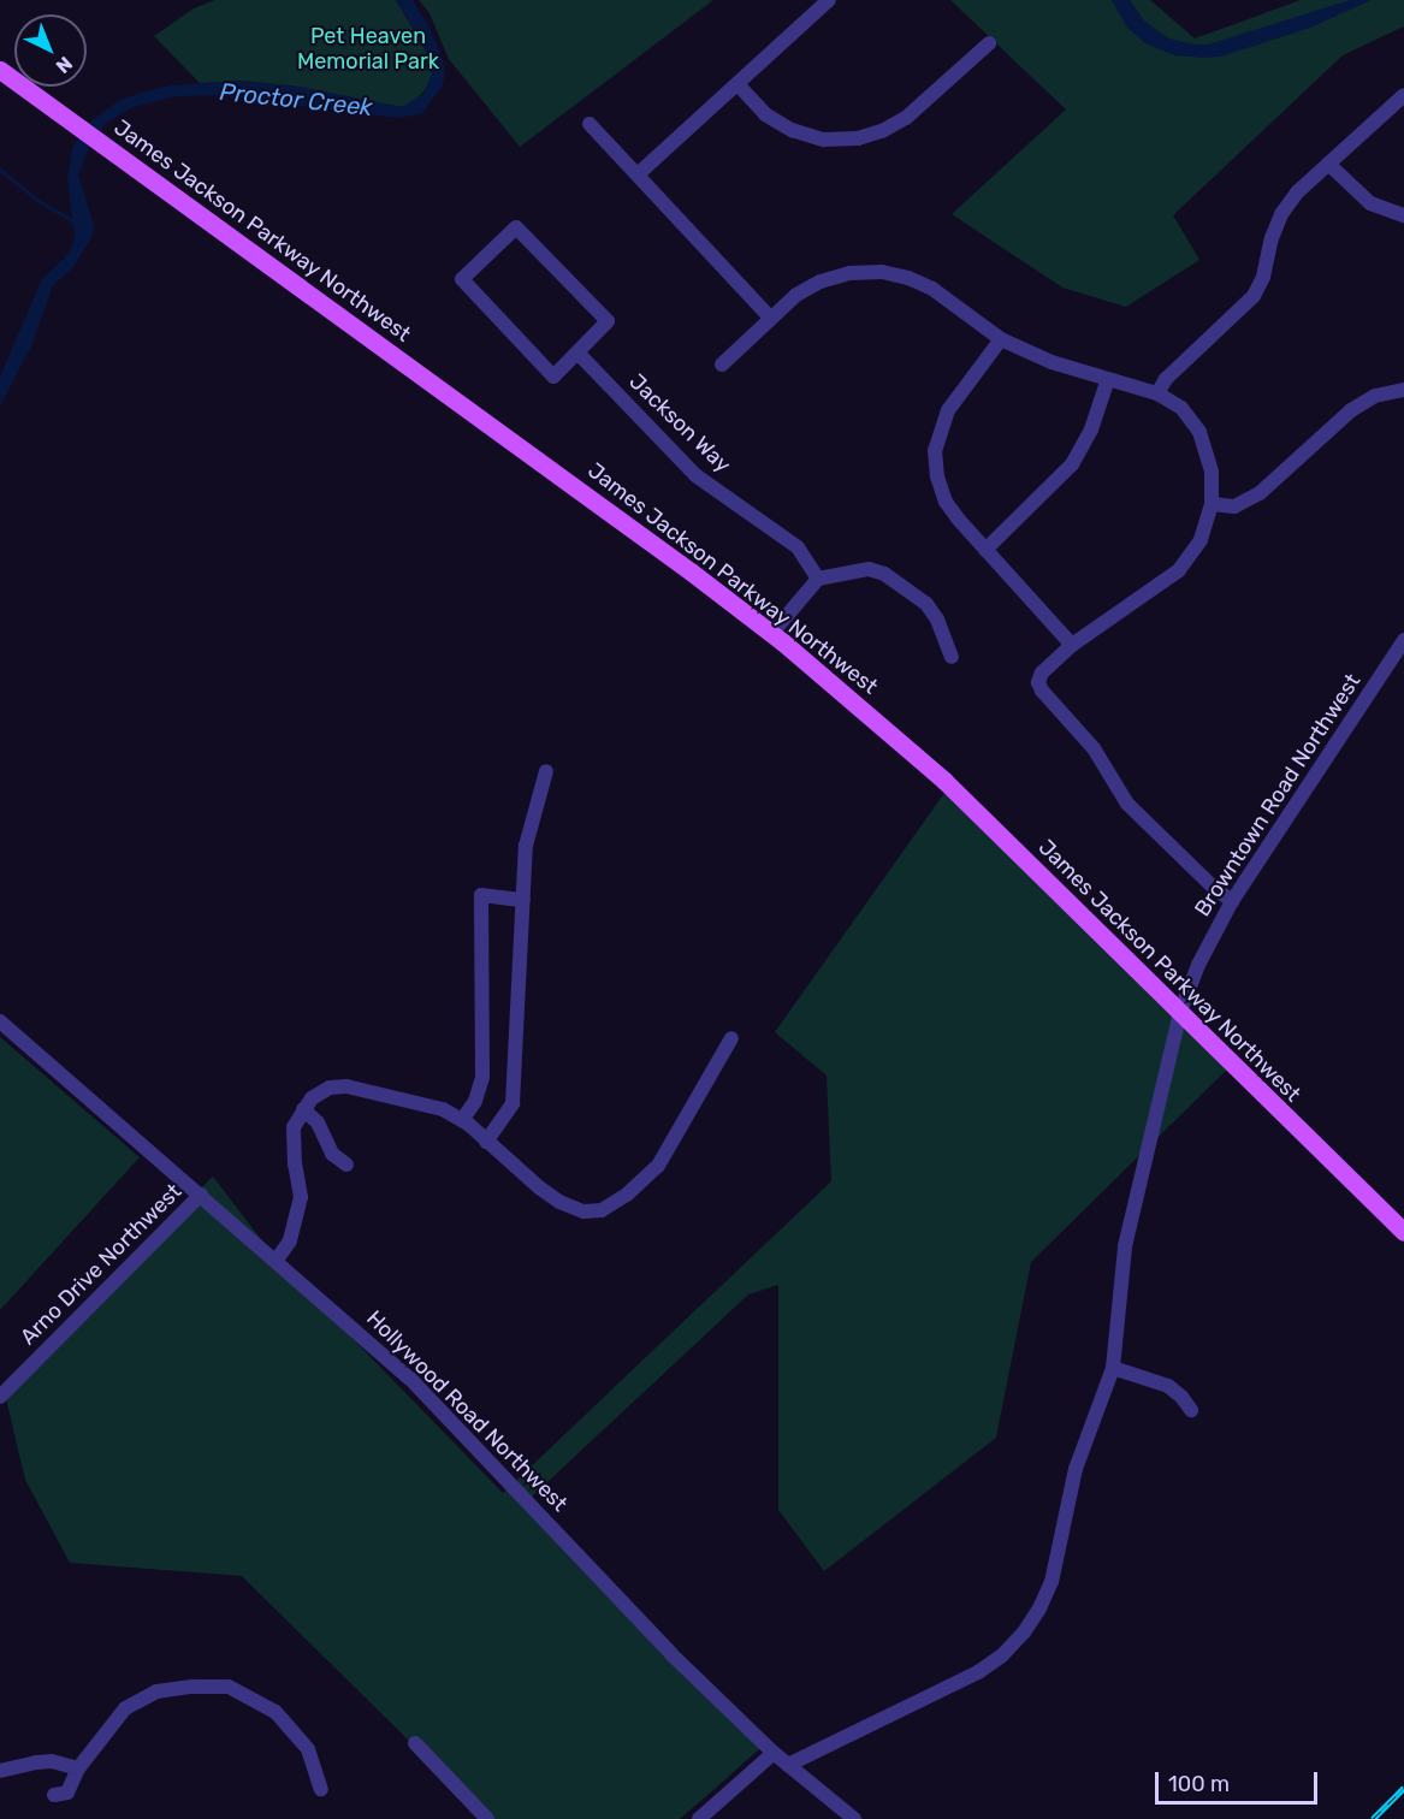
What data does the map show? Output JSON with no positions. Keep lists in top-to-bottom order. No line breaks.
{"streets":{"main road":["James Jackson Parkway Northwest"],"street":["Jackson Way","Browntown Road Northwest","Arno Drive Northwest","Hollywood Road Northwest"]},"crossings":[["James Jackson Parkway Northwest","Browntown Road Northwest"],["Browntown Road Northwest","Hollywood Road Northwest"],["Arno Drive Northwest","Hollywood Road Northwest"]],"water":["Proctor Creek"],"parks":["Pet Heaven Memorial Park"],"scale_bar":"100 m","north":"bottom right"}
